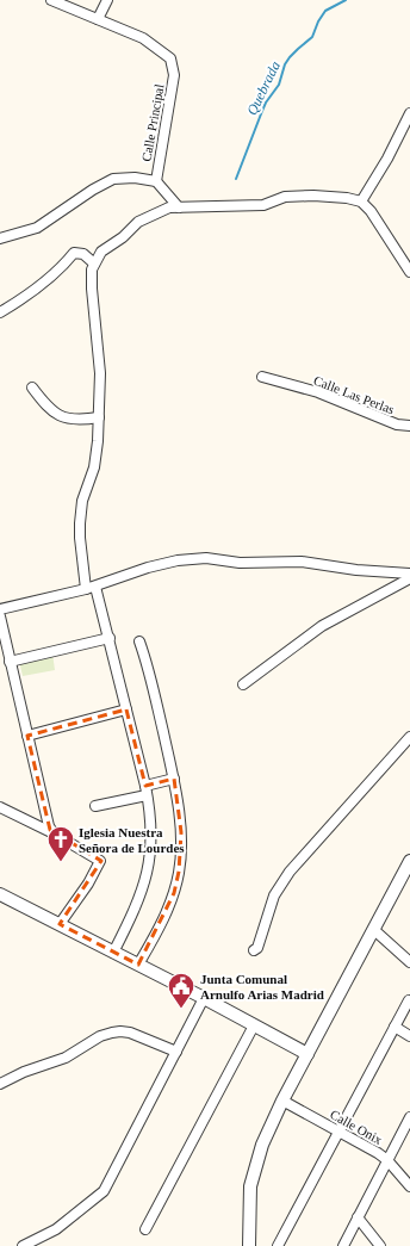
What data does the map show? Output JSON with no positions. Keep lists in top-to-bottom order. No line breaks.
{"streets":{"street":["Calle Principal","Calle Las Perlas","Calle Onix"]},"water":["Quebrada"],"places":{"church":["Iglesia Nuestra Señora de Lourdes"],"public building":["Junta Comunal Arnulfo Arias Madrid"]}}
